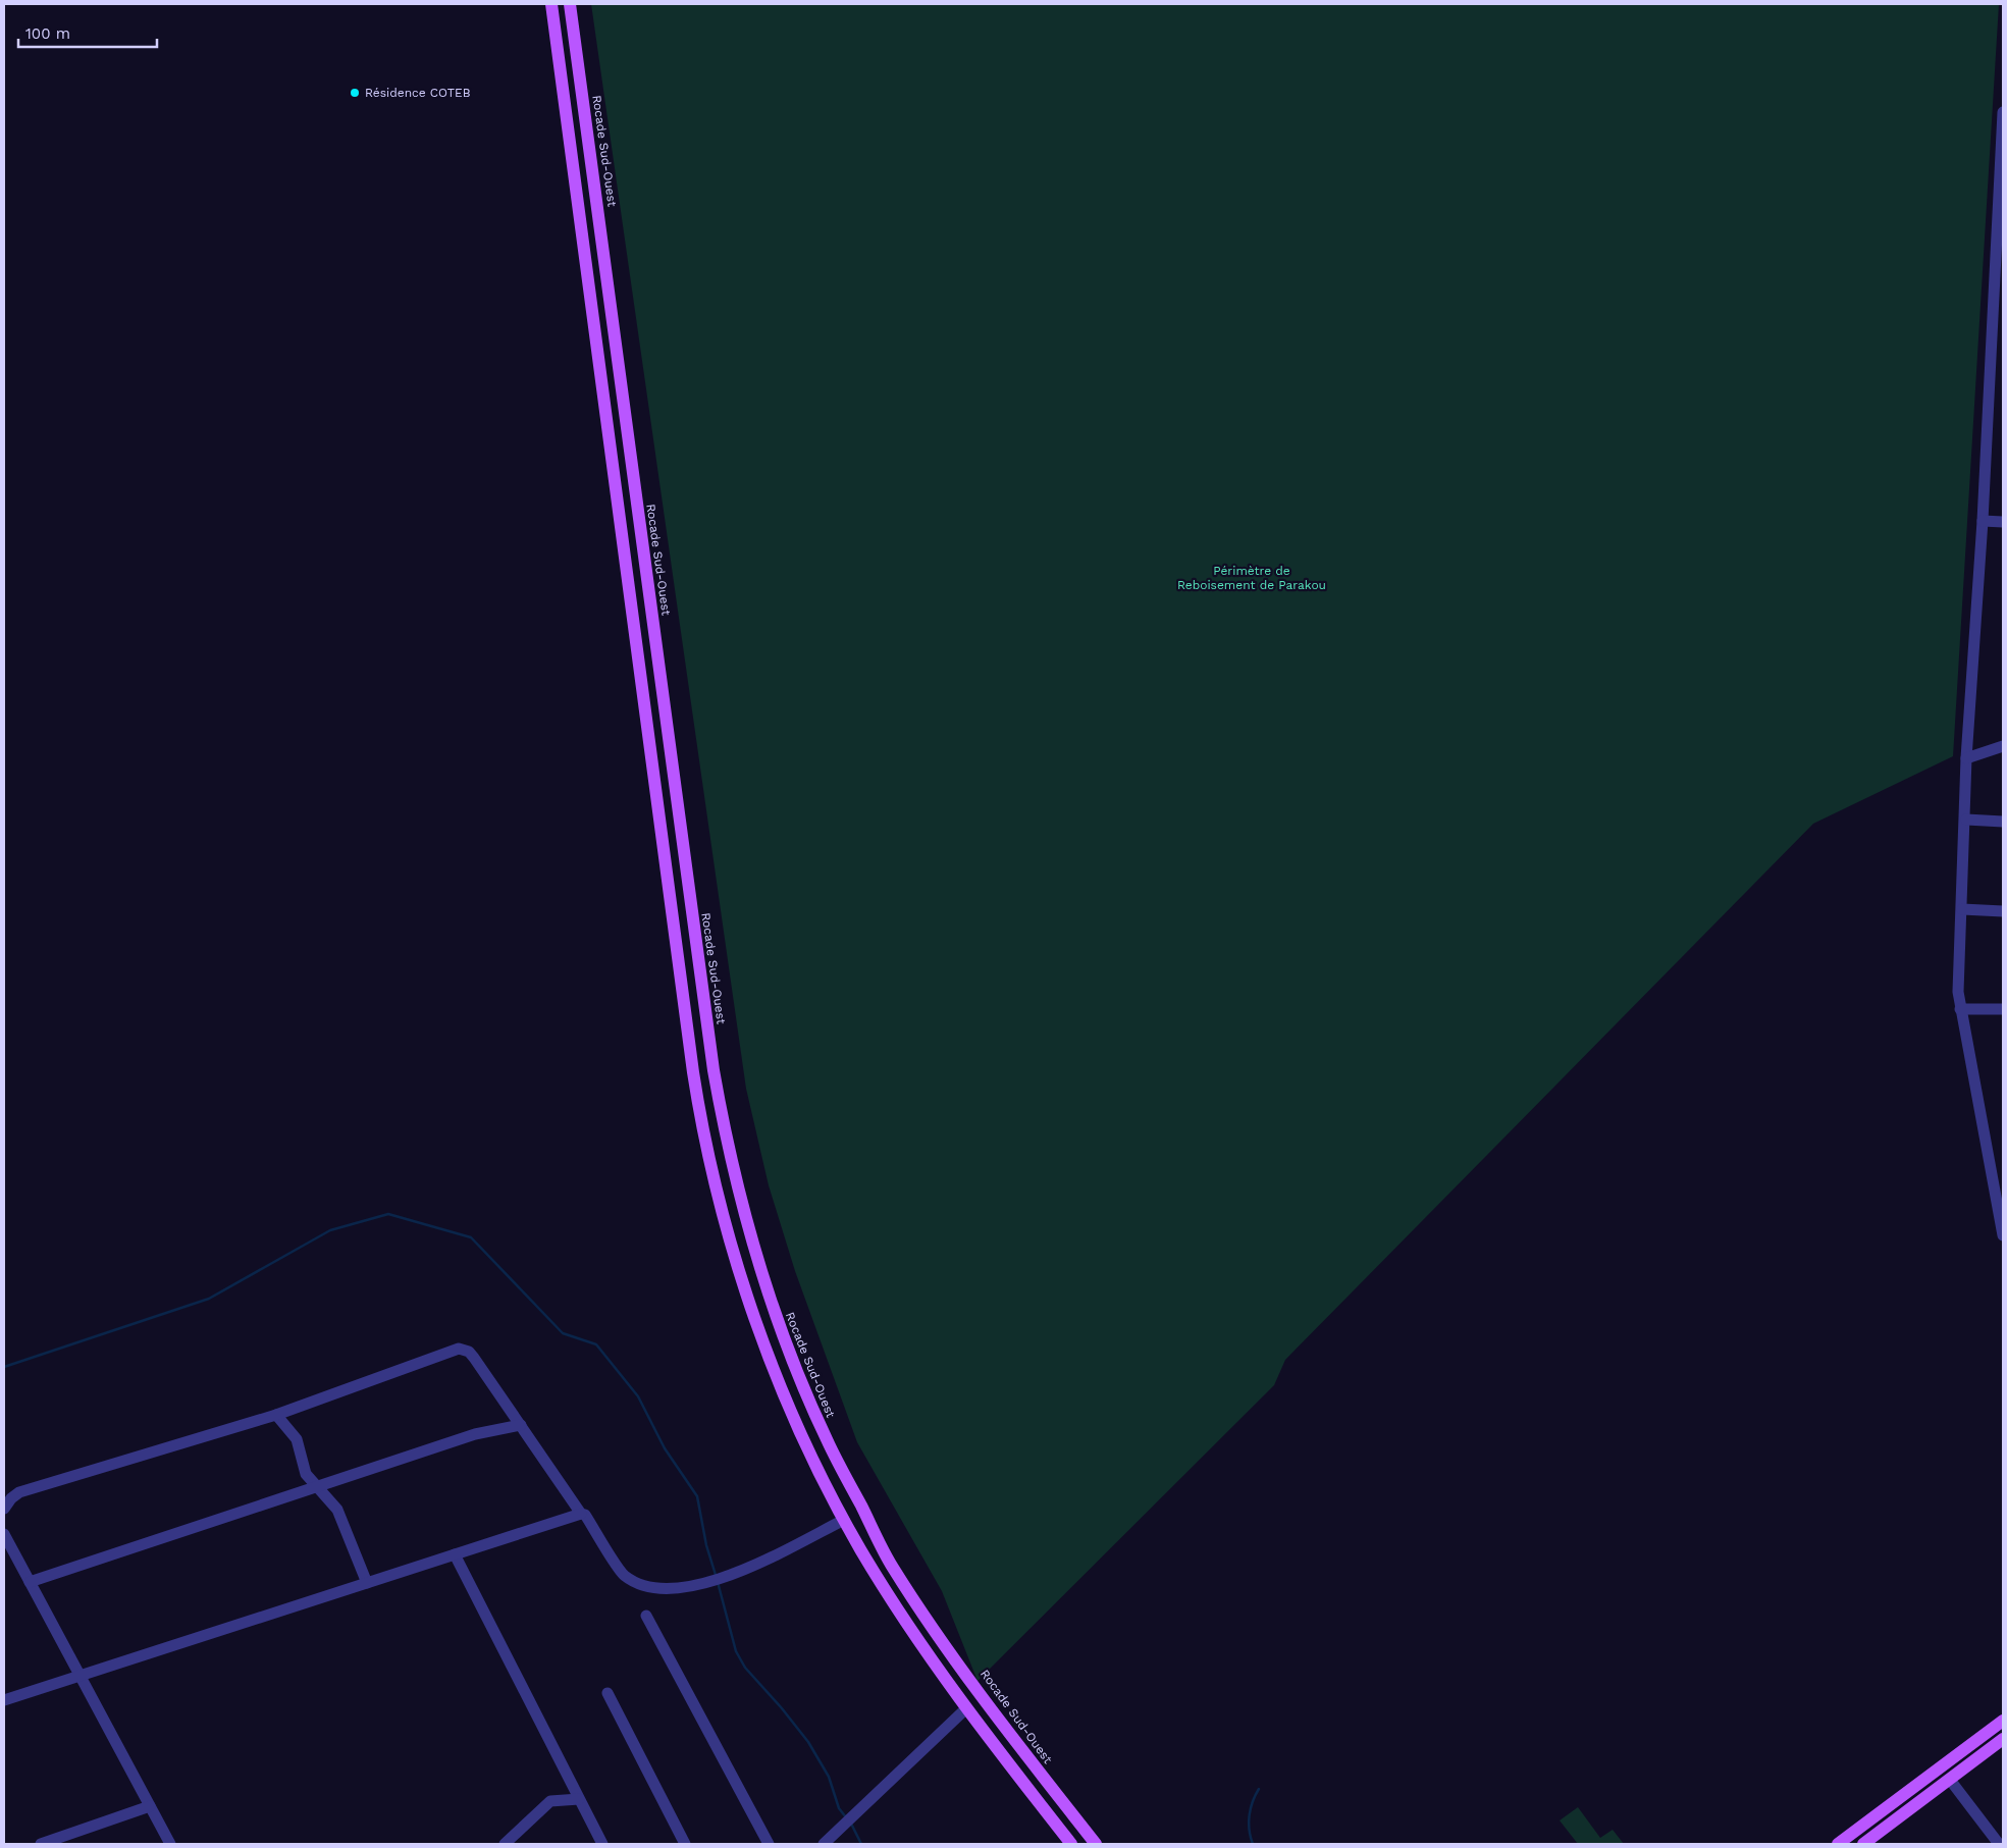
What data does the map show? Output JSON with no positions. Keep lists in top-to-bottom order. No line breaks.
{"streets":{"main road":["Rocade Sud-Ouest"]},"parks":["Périmètre de Reboisement de Parakou"],"places":["Résidence COTEB"],"scale_bar":"100 m"}
